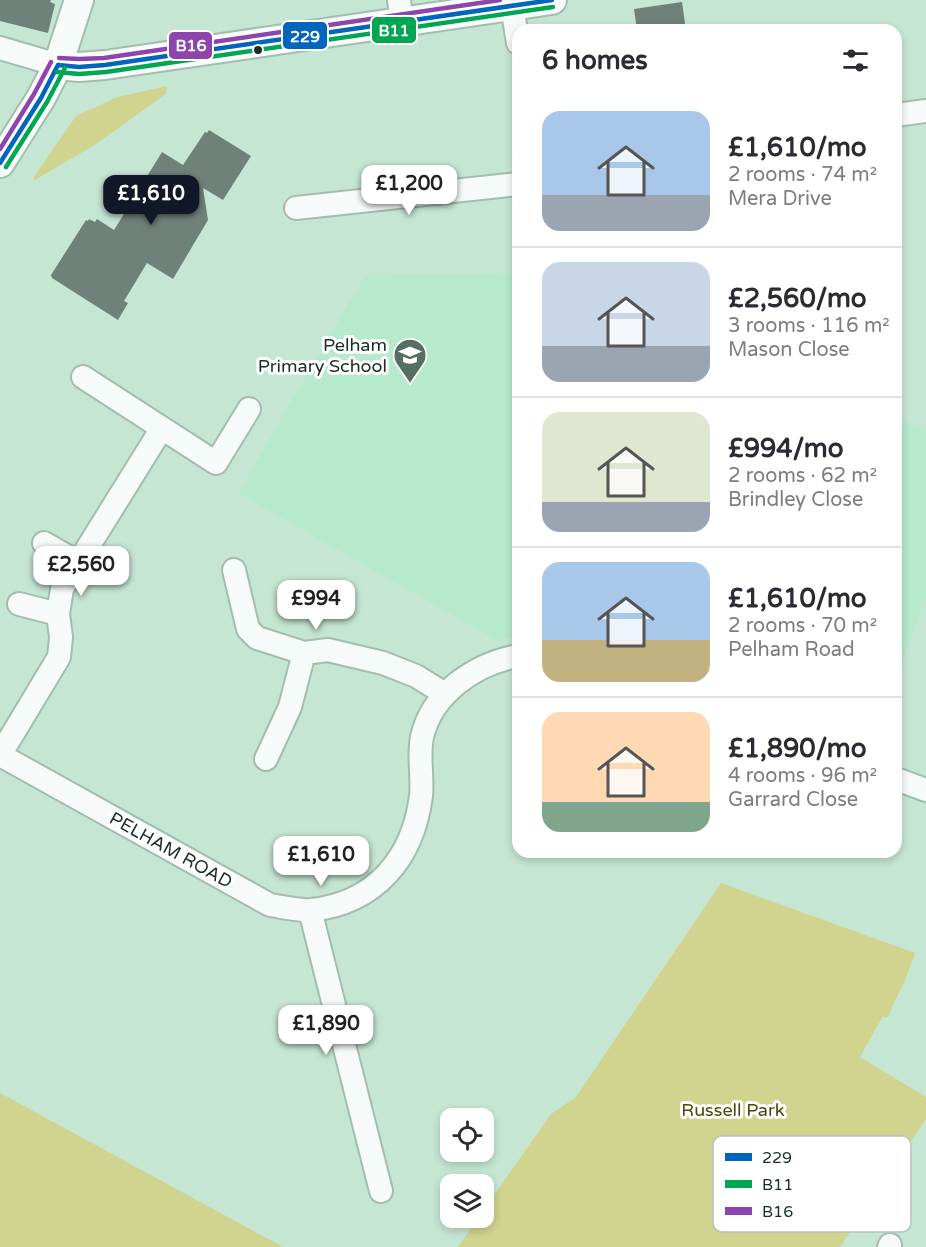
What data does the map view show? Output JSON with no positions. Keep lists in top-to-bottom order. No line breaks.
{"streets":{"street":["PELHAM ROAD"]},"parks":["Russell Park"],"places":{"school or university":["Pelham Primary School"]},"lines":["transit line 229","transit line B16","transit line B11"],"legend":["229","B11","B16"],"page":{"heading":"6 homes","list":[{"name":"£1,610/mo","note":"2 rooms · 74 m² · Mera Drive"},{"name":"£2,560/mo","note":"3 rooms · 116 m² · Mason Close"},{"name":"£994/mo","note":"2 rooms · 62 m² · Brindley Close"},{"name":"£1,610/mo","note":"2 rooms · 70 m² · Pelham Road"},{"name":"£1,890/mo","note":"4 rooms · 96 m² · Garrard Close"}],"price":["£1,200","£1,610","£2,560","£994","£1,610","£1,890"]}}
